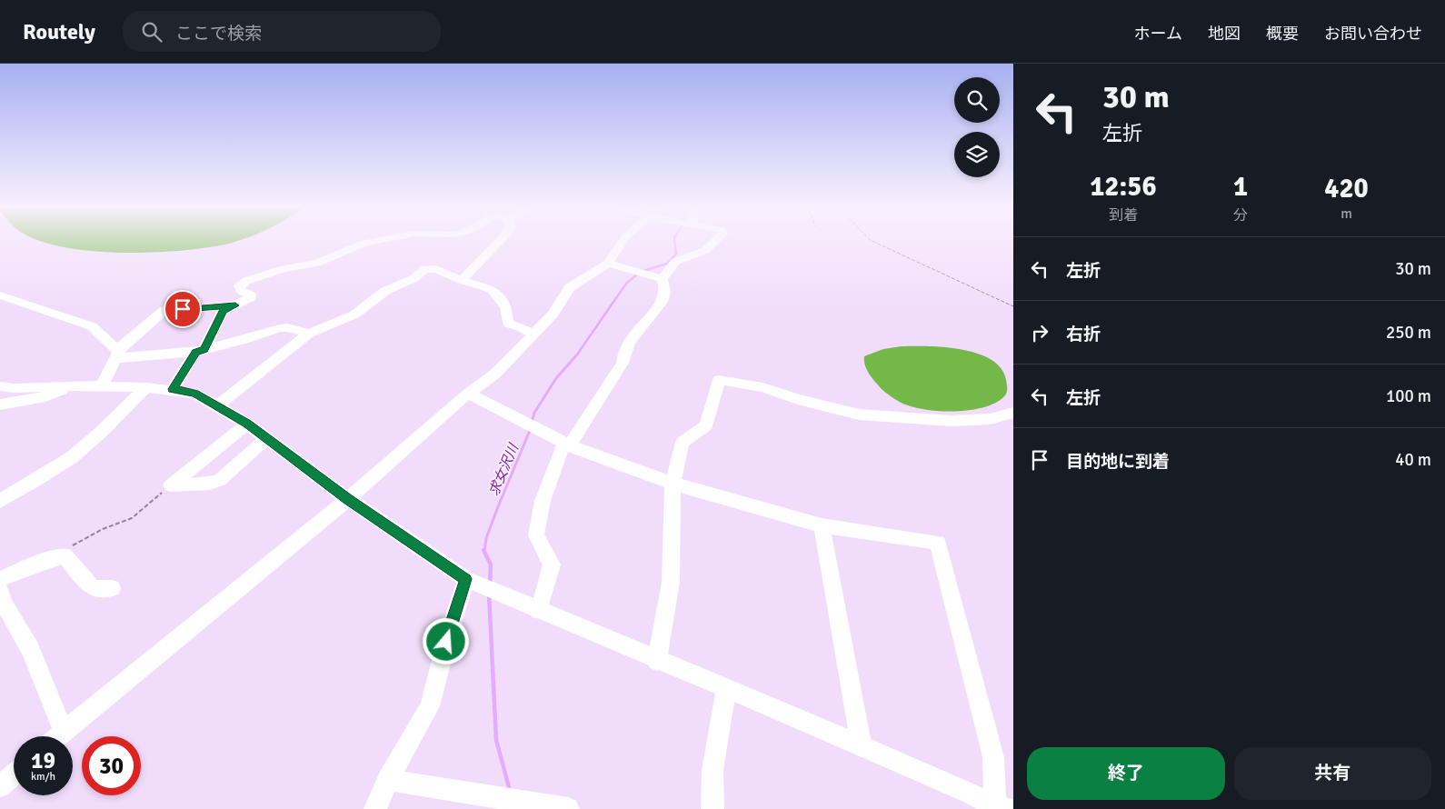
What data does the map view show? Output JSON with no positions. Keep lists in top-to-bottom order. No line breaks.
{"water":["求女沢川"],"page":{"header":"Routely","search":"ここで検索","nav":["ホーム","地図","概要","お問い合わせ"],"turn":["30 m","左折"],"eta":["12:56","到着","1","分","420","m"],"list":[{"name":"左折","value":"30 m"},{"name":"右折","value":"250 m"},{"name":"左折","value":"100 m"},{"name":"目的地に到着","value":"40 m"}],"speed":"19 km/h","limit":"30","buttons":["終了","共有"]}}
